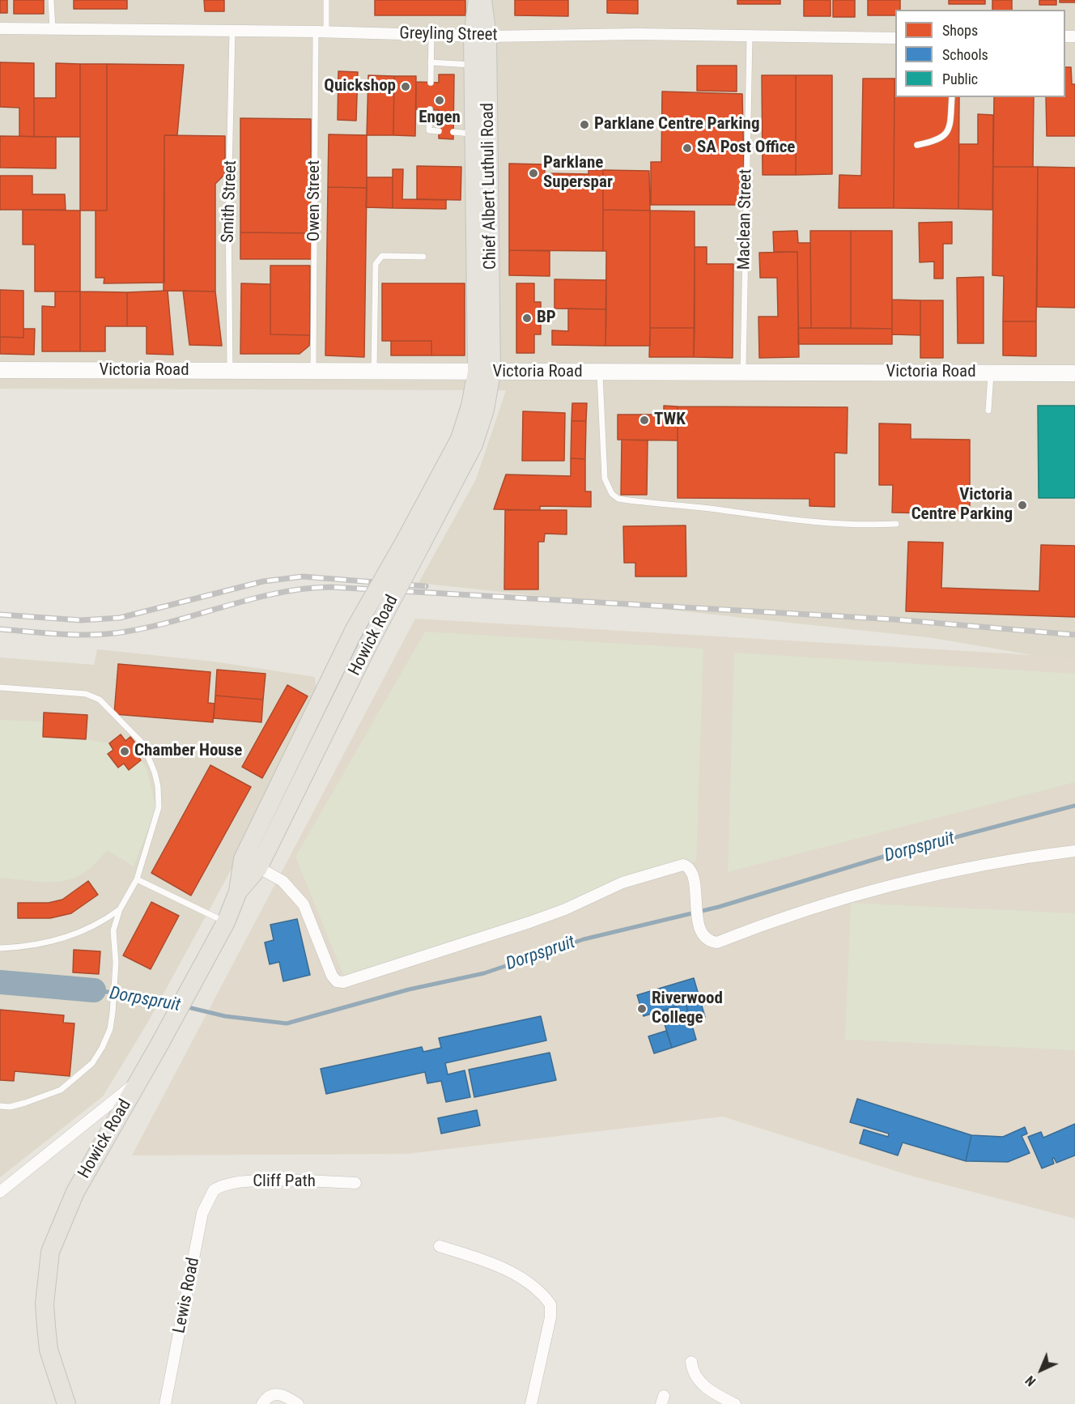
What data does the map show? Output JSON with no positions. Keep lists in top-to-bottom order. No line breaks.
{"streets":{"main road":["Chief Albert Luthuli Road","Victoria Road","Howick Road"],"street":["Greyling Street","Cliff Path","Lewis Road"],"lane":["Owen Street","Smith Street","Maclean Street"]},"crossings":[["Greyling Street","Chief Albert Luthuli Road"],["Greyling Street","Owen Street"],["Greyling Street","Smith Street"],["Greyling Street","Maclean Street"],["Chief Albert Luthuli Road","Victoria Road"],["Chief Albert Luthuli Road","Howick Road"],["Owen Street","Victoria Road"],["Smith Street","Victoria Road"],["Maclean Street","Victoria Road"],["Victoria Road","Howick Road"],["Cliff Path","Lewis Road"]],"water":["Dorpspruit"],"places":["Quickshop","Engen","Parklane Centre Parking","SA Post Office","Parklane Superspar","BP","TWK","Victoria Centre Parking","Chamber House","Riverwood College"],"legend":["Shops","Schools","Public"],"north":"bottom left"}
